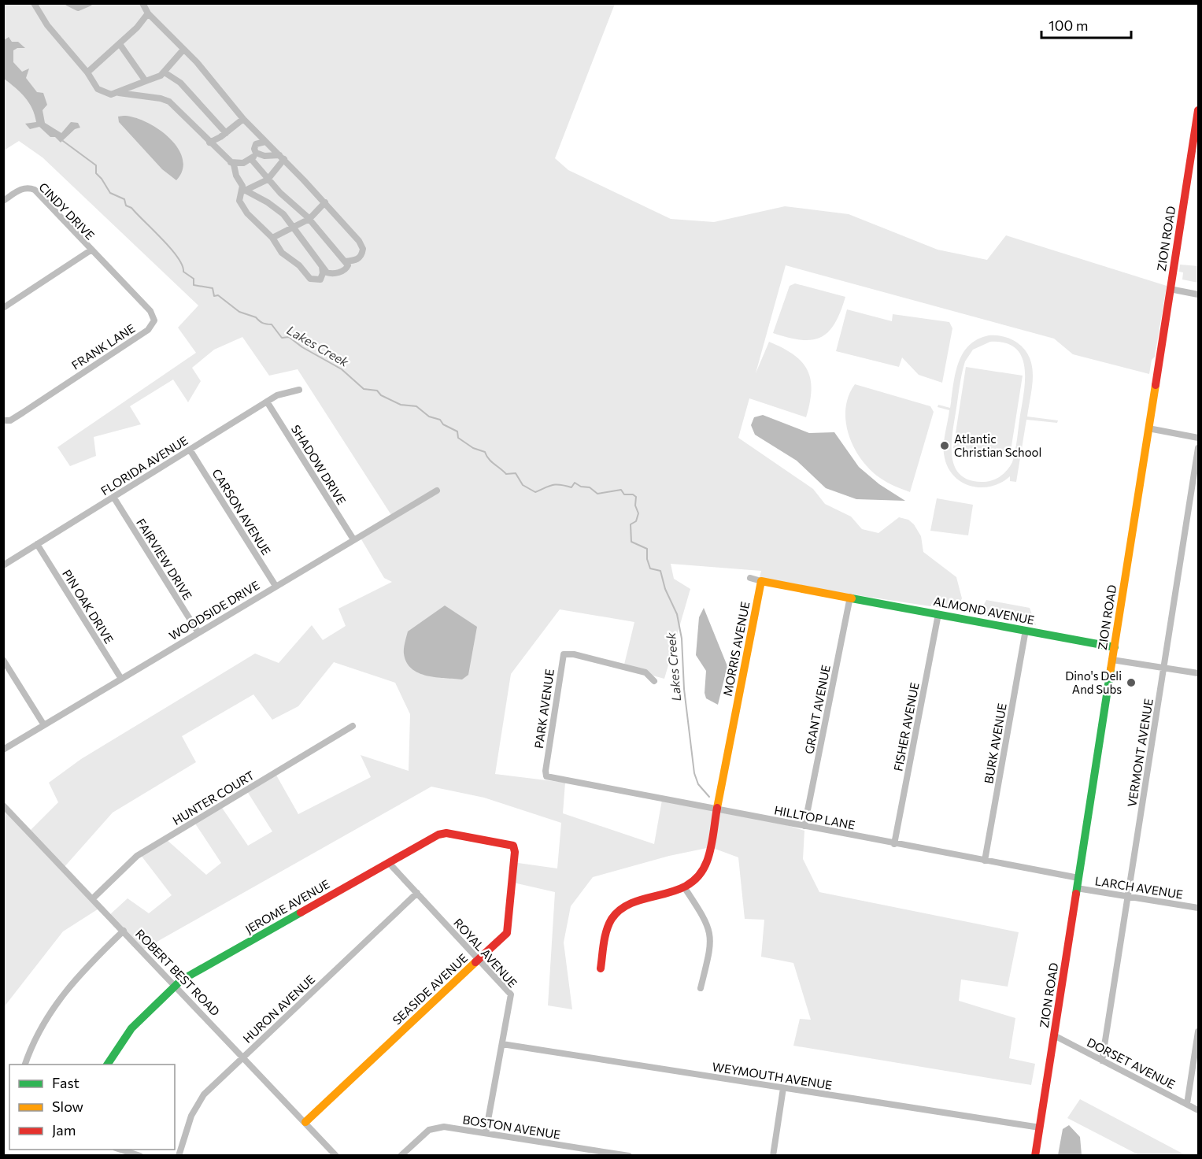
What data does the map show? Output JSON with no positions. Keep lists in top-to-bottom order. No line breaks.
{"streets":{"street":["CINDY DRIVE","ZION ROAD","FRANK LANE","SHADOW DRIVE","FLORIDA AVENUE","CARSON AVENUE","FAIRVIEW DRIVE","PIN OAK DRIVE","WOODSIDE DRIVE","ALMOND AVENUE","MORRIS AVENUE","PARK AVENUE","GRANT AVENUE","FISHER AVENUE","BURK AVENUE","VERMONT AVENUE","HUNTER COURT","HILLTOP LANE","LARCH AVENUE","JEROME AVENUE","ROYAL AVENUE","ROBERT BEST ROAD","SEASIDE AVENUE","HURON AVENUE","DORSET AVENUE","WEYMOUTH AVENUE","BOSTON AVENUE"]},"crossings":[["CINDY DRIVE","FRANK LANE"],["ZION ROAD","ALMOND AVENUE"],["ZION ROAD","HILLTOP LANE"],["ZION ROAD","LARCH AVENUE"],["ZION ROAD","DORSET AVENUE"],["ZION ROAD","WEYMOUTH AVENUE"],["SHADOW DRIVE","FLORIDA AVENUE"],["SHADOW DRIVE","WOODSIDE DRIVE"],["FLORIDA AVENUE","CARSON AVENUE"],["FLORIDA AVENUE","FAIRVIEW DRIVE"],["FLORIDA AVENUE","PIN OAK DRIVE"],["CARSON AVENUE","WOODSIDE DRIVE"],["FAIRVIEW DRIVE","WOODSIDE DRIVE"],["PIN OAK DRIVE","WOODSIDE DRIVE"],["ALMOND AVENUE","GRANT AVENUE"],["ALMOND AVENUE","FISHER AVENUE"],["ALMOND AVENUE","BURK AVENUE"],["MORRIS AVENUE","HILLTOP LANE"],["PARK AVENUE","HILLTOP LANE"],["GRANT AVENUE","HILLTOP LANE"],["FISHER AVENUE","HILLTOP LANE"],["BURK AVENUE","HILLTOP LANE"],["VERMONT AVENUE","LARCH AVENUE"],["VERMONT AVENUE","DORSET AVENUE"],["HUNTER COURT","ROBERT BEST ROAD"],["JEROME AVENUE","ROYAL AVENUE"],["JEROME AVENUE","ROBERT BEST ROAD"],["JEROME AVENUE","SEASIDE AVENUE"],["ROYAL AVENUE","SEASIDE AVENUE"],["ROYAL AVENUE","HURON AVENUE"],["ROYAL AVENUE","WEYMOUTH AVENUE"],["ROYAL AVENUE","BOSTON AVENUE"],["ROBERT BEST ROAD","SEASIDE AVENUE"],["ROBERT BEST ROAD","HURON AVENUE"]],"water":["Lakes Creek"],"places":["Atlantic Christian School","Dino's Deli And Subs"],"legend":["Fast","Slow","Jam"],"scale_bar":"100 m"}
